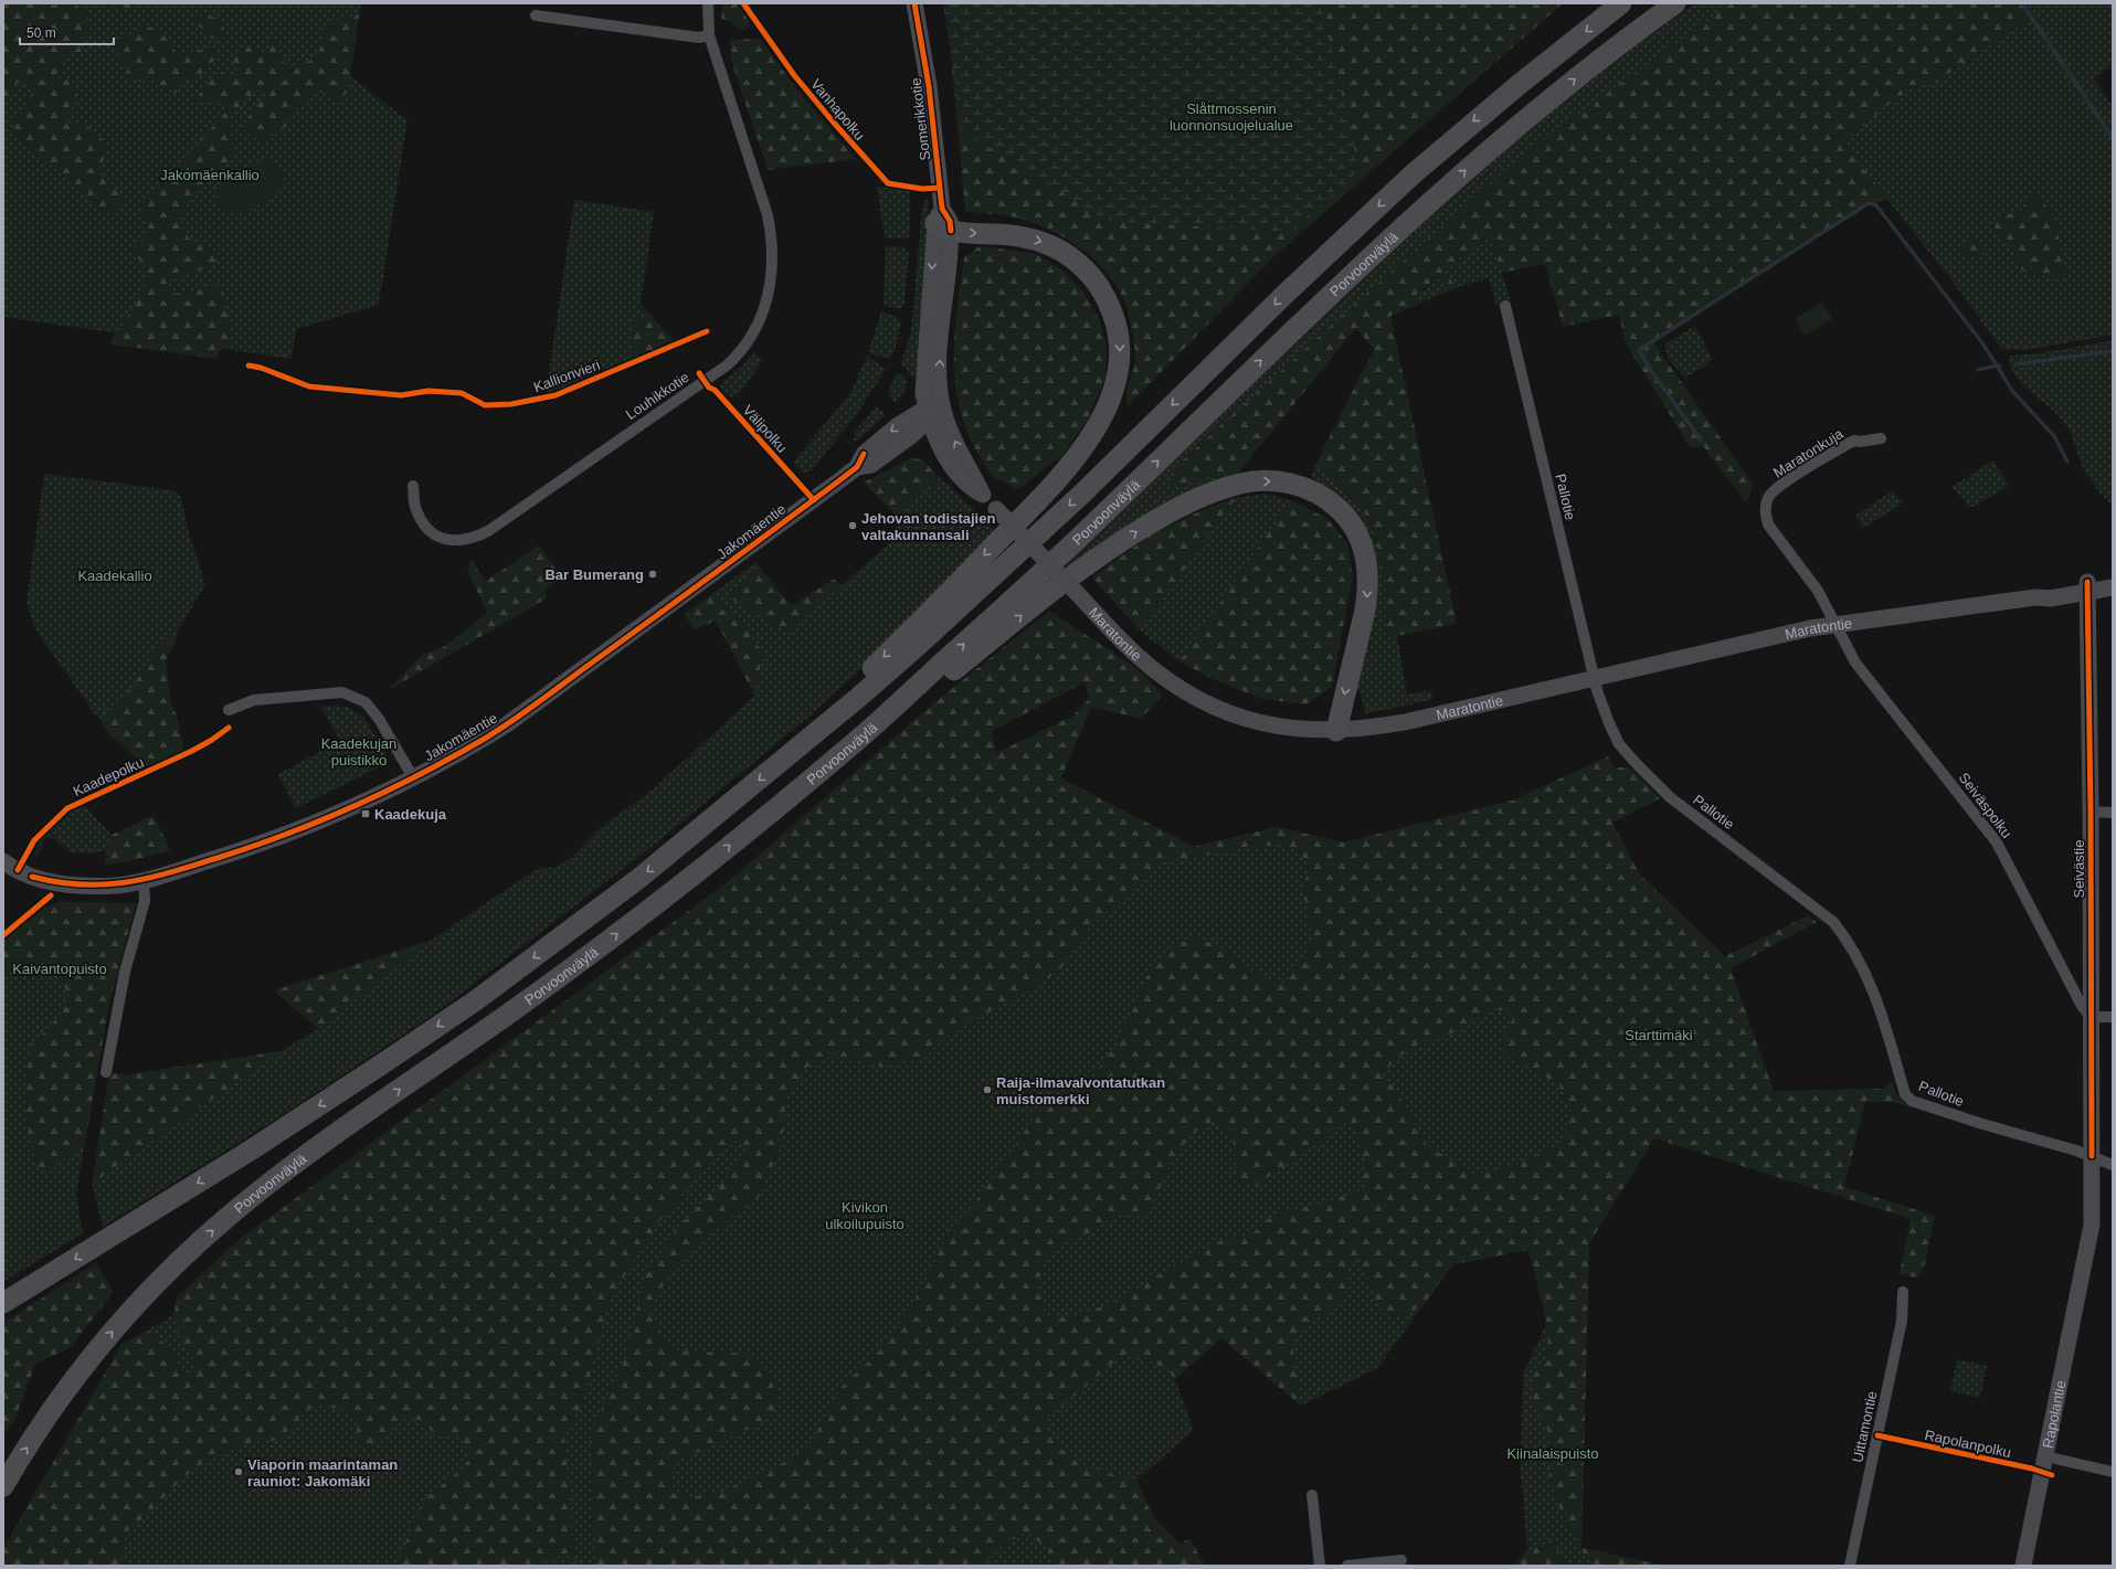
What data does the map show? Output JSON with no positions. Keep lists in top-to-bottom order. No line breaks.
{"streets":{"highway":["Porvoonväylä"],"street":["Somerikkotie","Louhikkotie","Maratonkuja","Pallotie","Jakomäentie","Maratontie","Seiväspolku","Seivästie","Rapolantie","Uittamontie"],"cycle path":["Vanhapolku","Kallionvieri","Välipolku","Kaadepolku","Rapolanpolku"]},"crossings":[["Somerikkotie","Jakomäentie"],["Somerikkotie","Maratontie"],["Maratonkuja","Maratontie"],["Maratonkuja","Seiväspolku"],["Pallotie","Maratontie"],["Pallotie","Seivästie"],["Jakomäentie","Maratontie"],["Maratontie","Seiväspolku"],["Maratontie","Seivästie"],["Seiväspolku","Seivästie"],["Seivästie","Rapolantie"]],"parks":["Slåttmossenin luonnonsuojelualue","Jakomäenkallio","Kaadekallio","Kaadekujan puistikko","Kaivantopuisto","Starttimäki","Kivikon ulkoilupuisto","Kiinalaispuisto"],"places":{"other":["Jehovan todistajien valtakunnansali","Bar Bumerang","Raija-ilmavalvontatutkan muistomerkki","Viaporin maarintaman rauniot: Jakomäki"],"transit":["Kaadekuja"]},"scale_bar":"50 m"}
